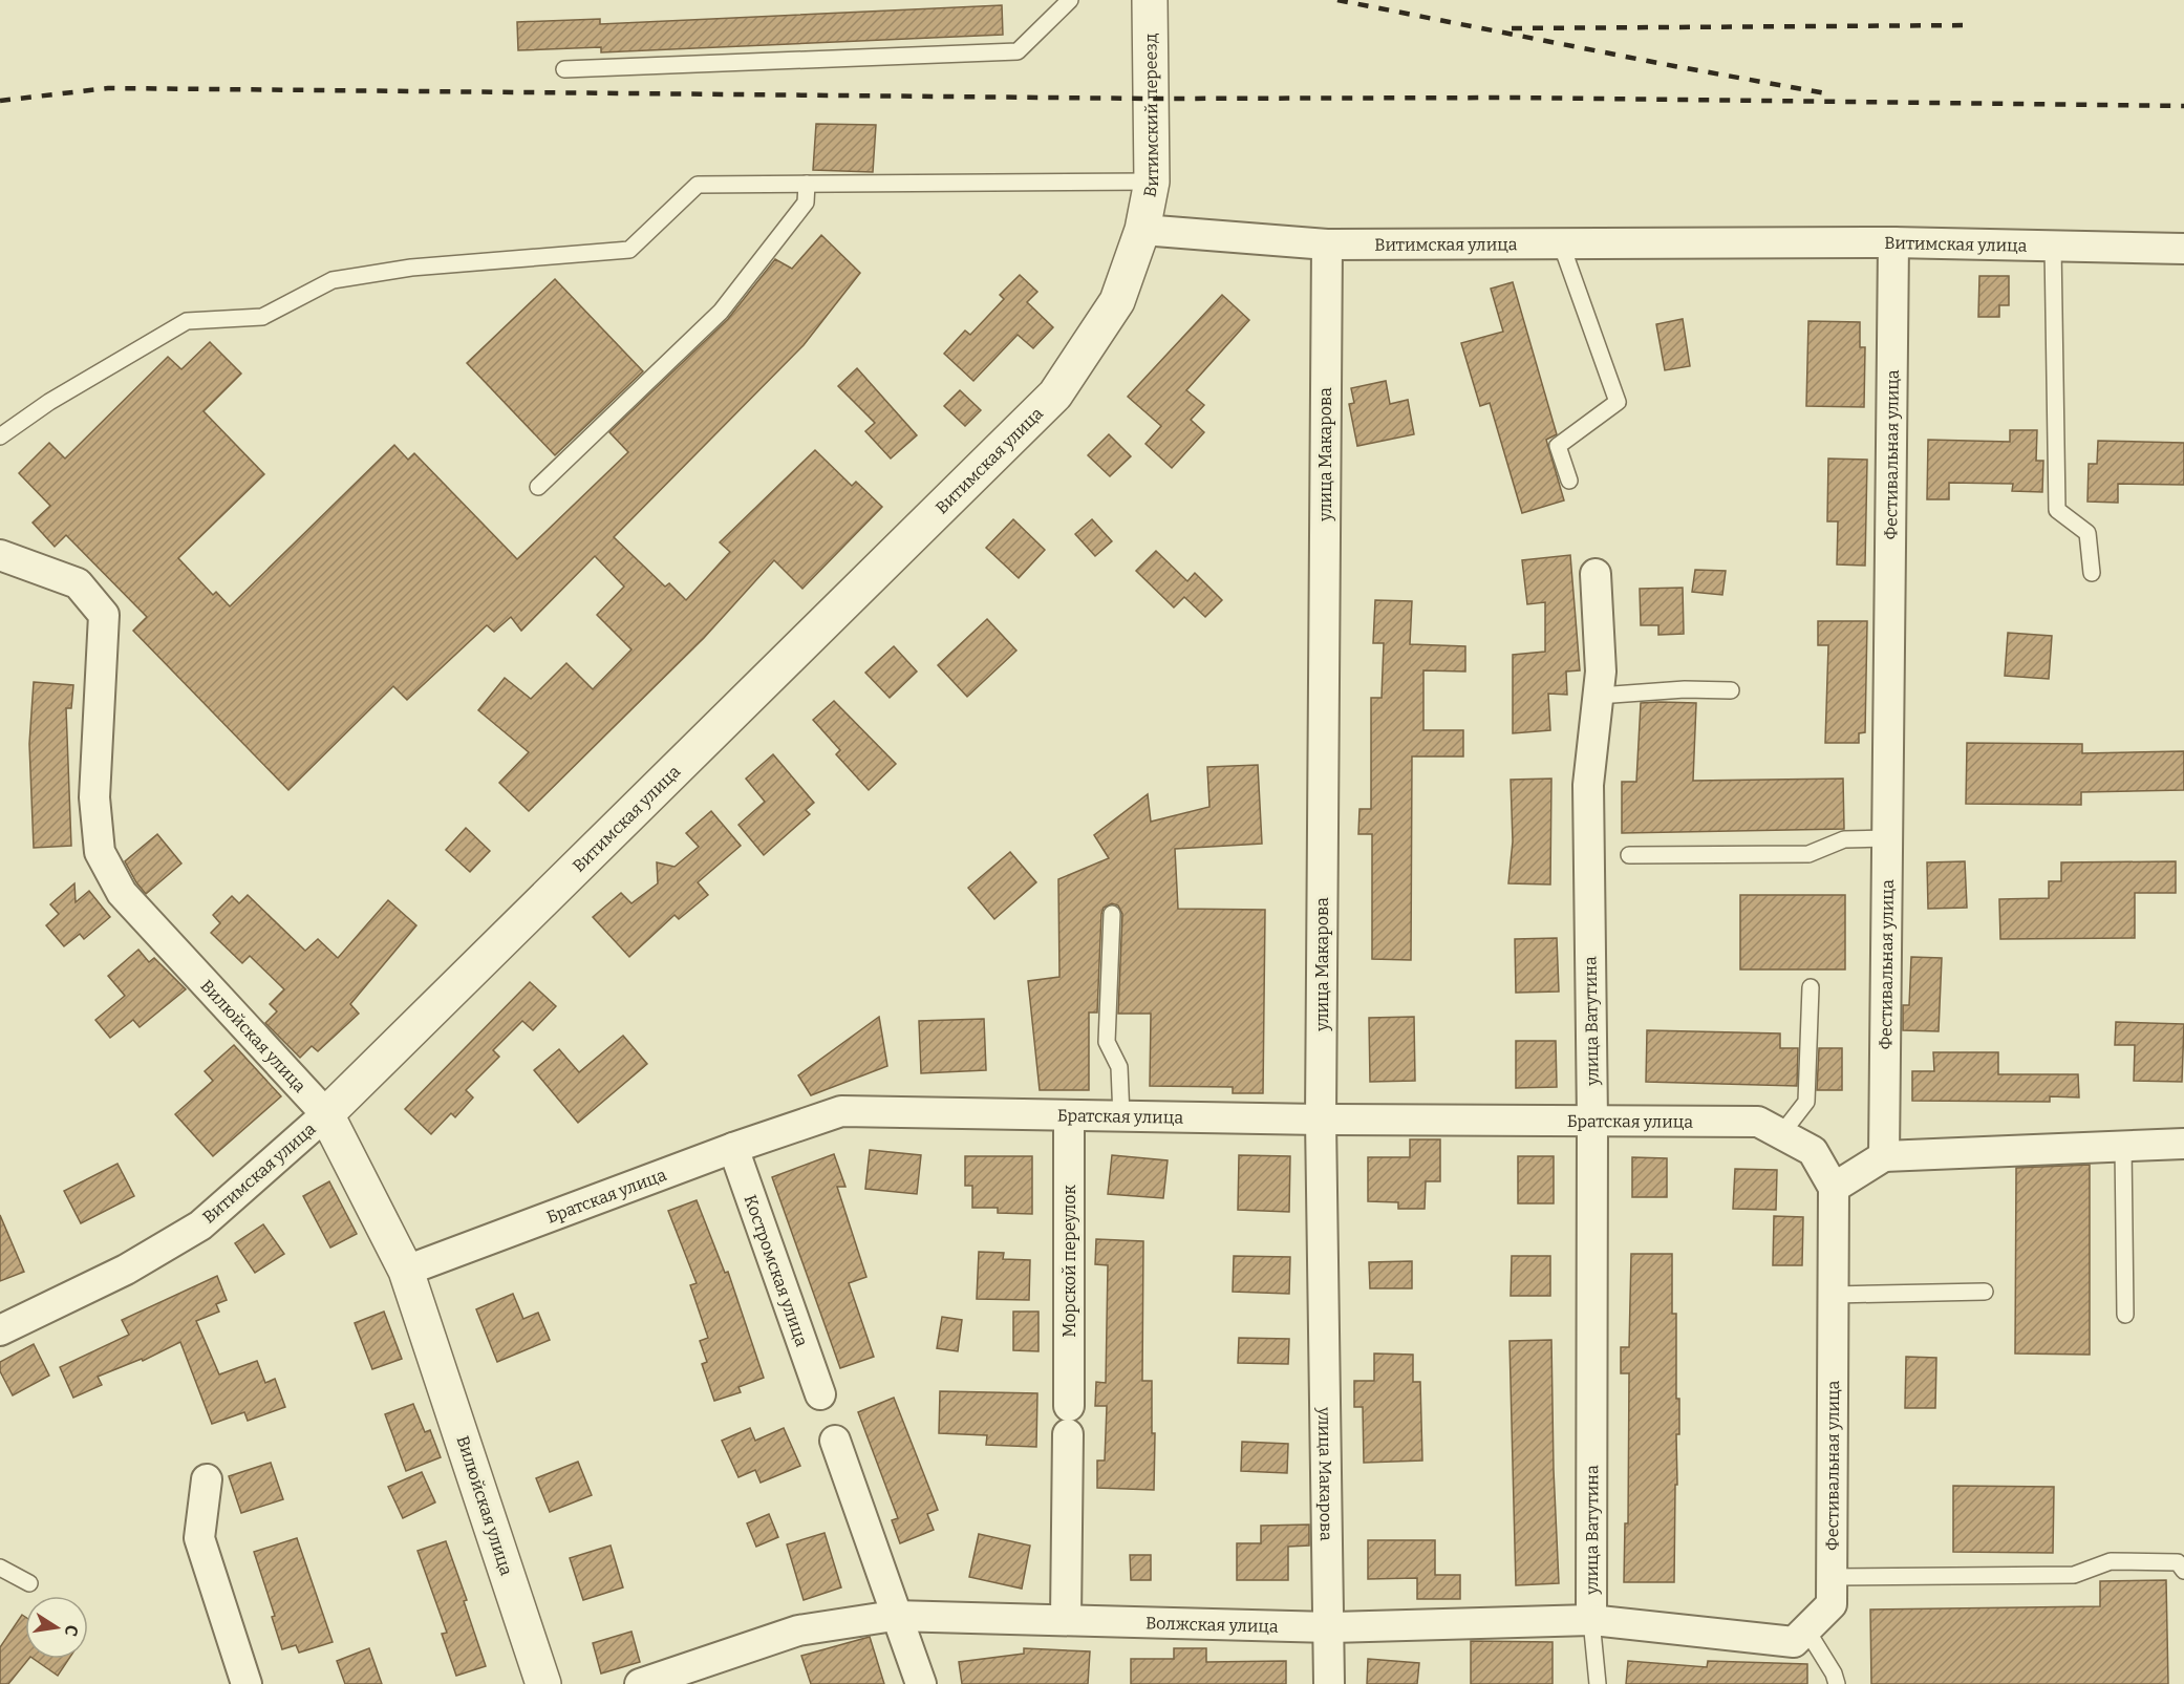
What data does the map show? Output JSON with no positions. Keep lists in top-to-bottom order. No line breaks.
{"streets":{"street":["Витимский переезд","Витимская улица","Фестивальная улица","улица Макарова","улица Ватутина","Вилюйская улица","Братская улица","Морской переулок","Костромская улица","Волжская улица"]},"crossings":[["Витимский переезд","Витимская улица"],["Витимская улица","Фестивальная улица"],["Витимская улица","улица Макарова"],["Витимская улица","Вилюйская улица"],["Фестивальная улица","Братская улица"],["Фестивальная улица","Волжская улица"],["улица Макарова","Братская улица"],["улица Макарова","Волжская улица"],["улица Ватутина","Братская улица"],["улица Ватутина","Волжская улица"],["Вилюйская улица","Братская улица"],["Братская улица","Морской переулок"],["Братская улица","Костромская улица"],["Морской переулок","Волжская улица"]],"north":"right"}
